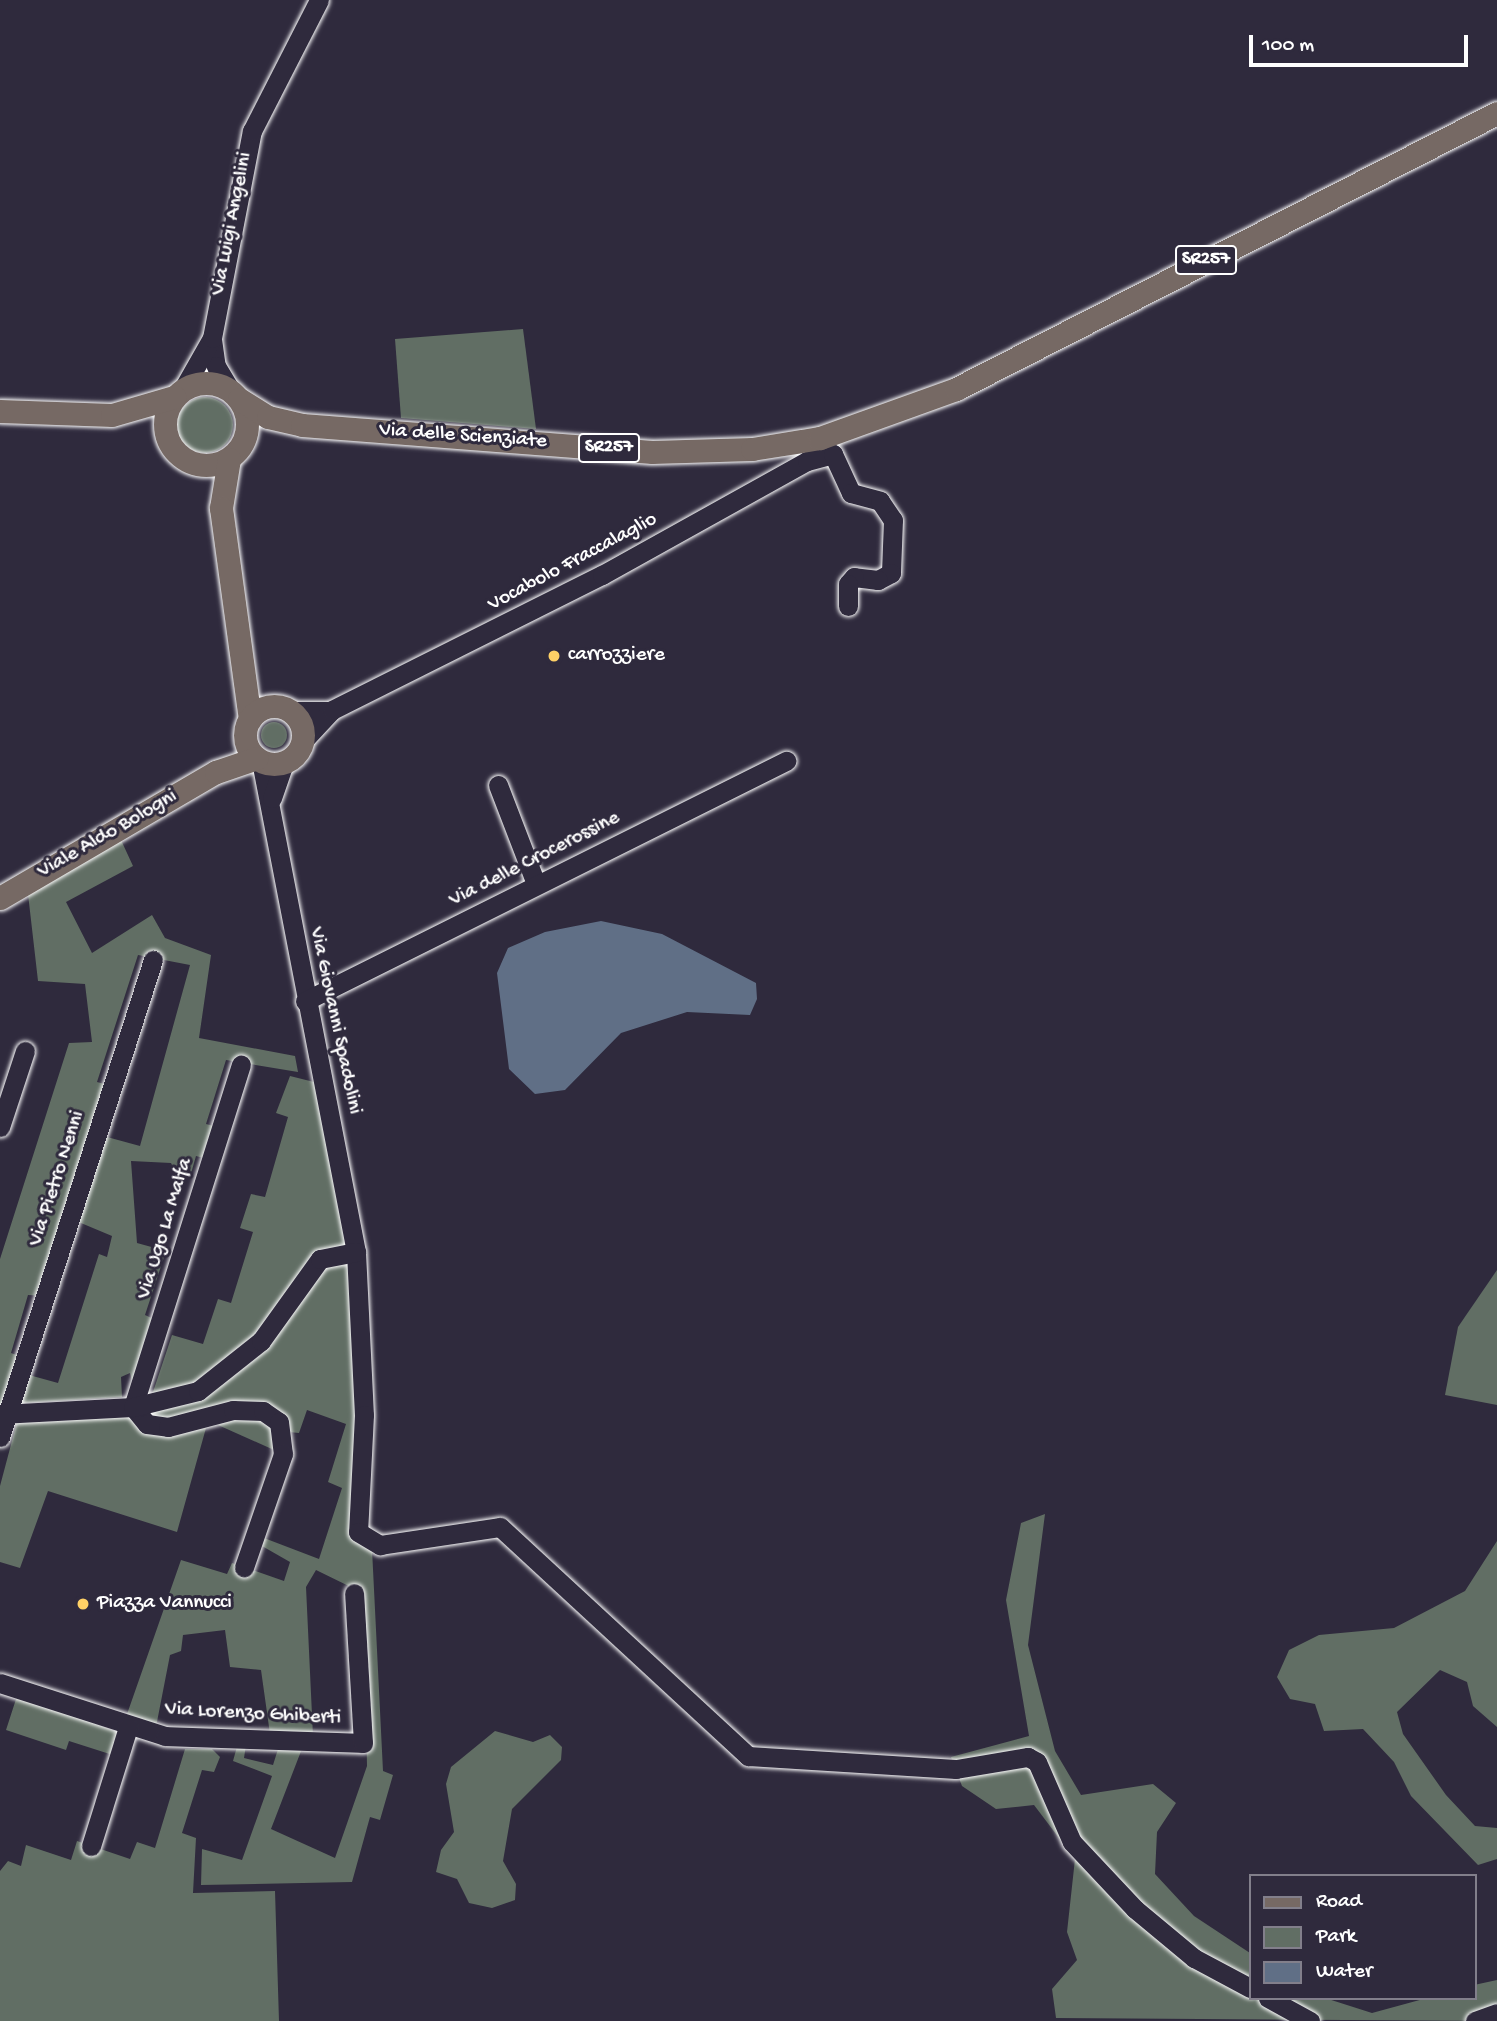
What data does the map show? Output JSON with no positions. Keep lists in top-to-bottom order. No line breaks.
{"streets":{"main road":["SR257","Via delle Scienziate","Viale Aldo Bologni"],"street":["Via Luigi Angelini","Vocabolo Fraccalaglio","Via delle Crocerossine","Via Giovanni Spadolini","Via Pietro Nenni","Via Ugo La Malfa","Via Lorenzo Ghiberti"]},"crossings":[["Via Luigi Angelini","SR257"],["Via Luigi Angelini","Via delle Scienziate"],["SR257","Via delle Scienziate"],["Viale Aldo Bologni","Via Giovanni Spadolini"],["Via delle Crocerossine","Via Giovanni Spadolini"]],"places":["carrozziere","Piazza Vannucci"],"legend":["Road","Park","Water"],"scale_bar":"100 m"}
